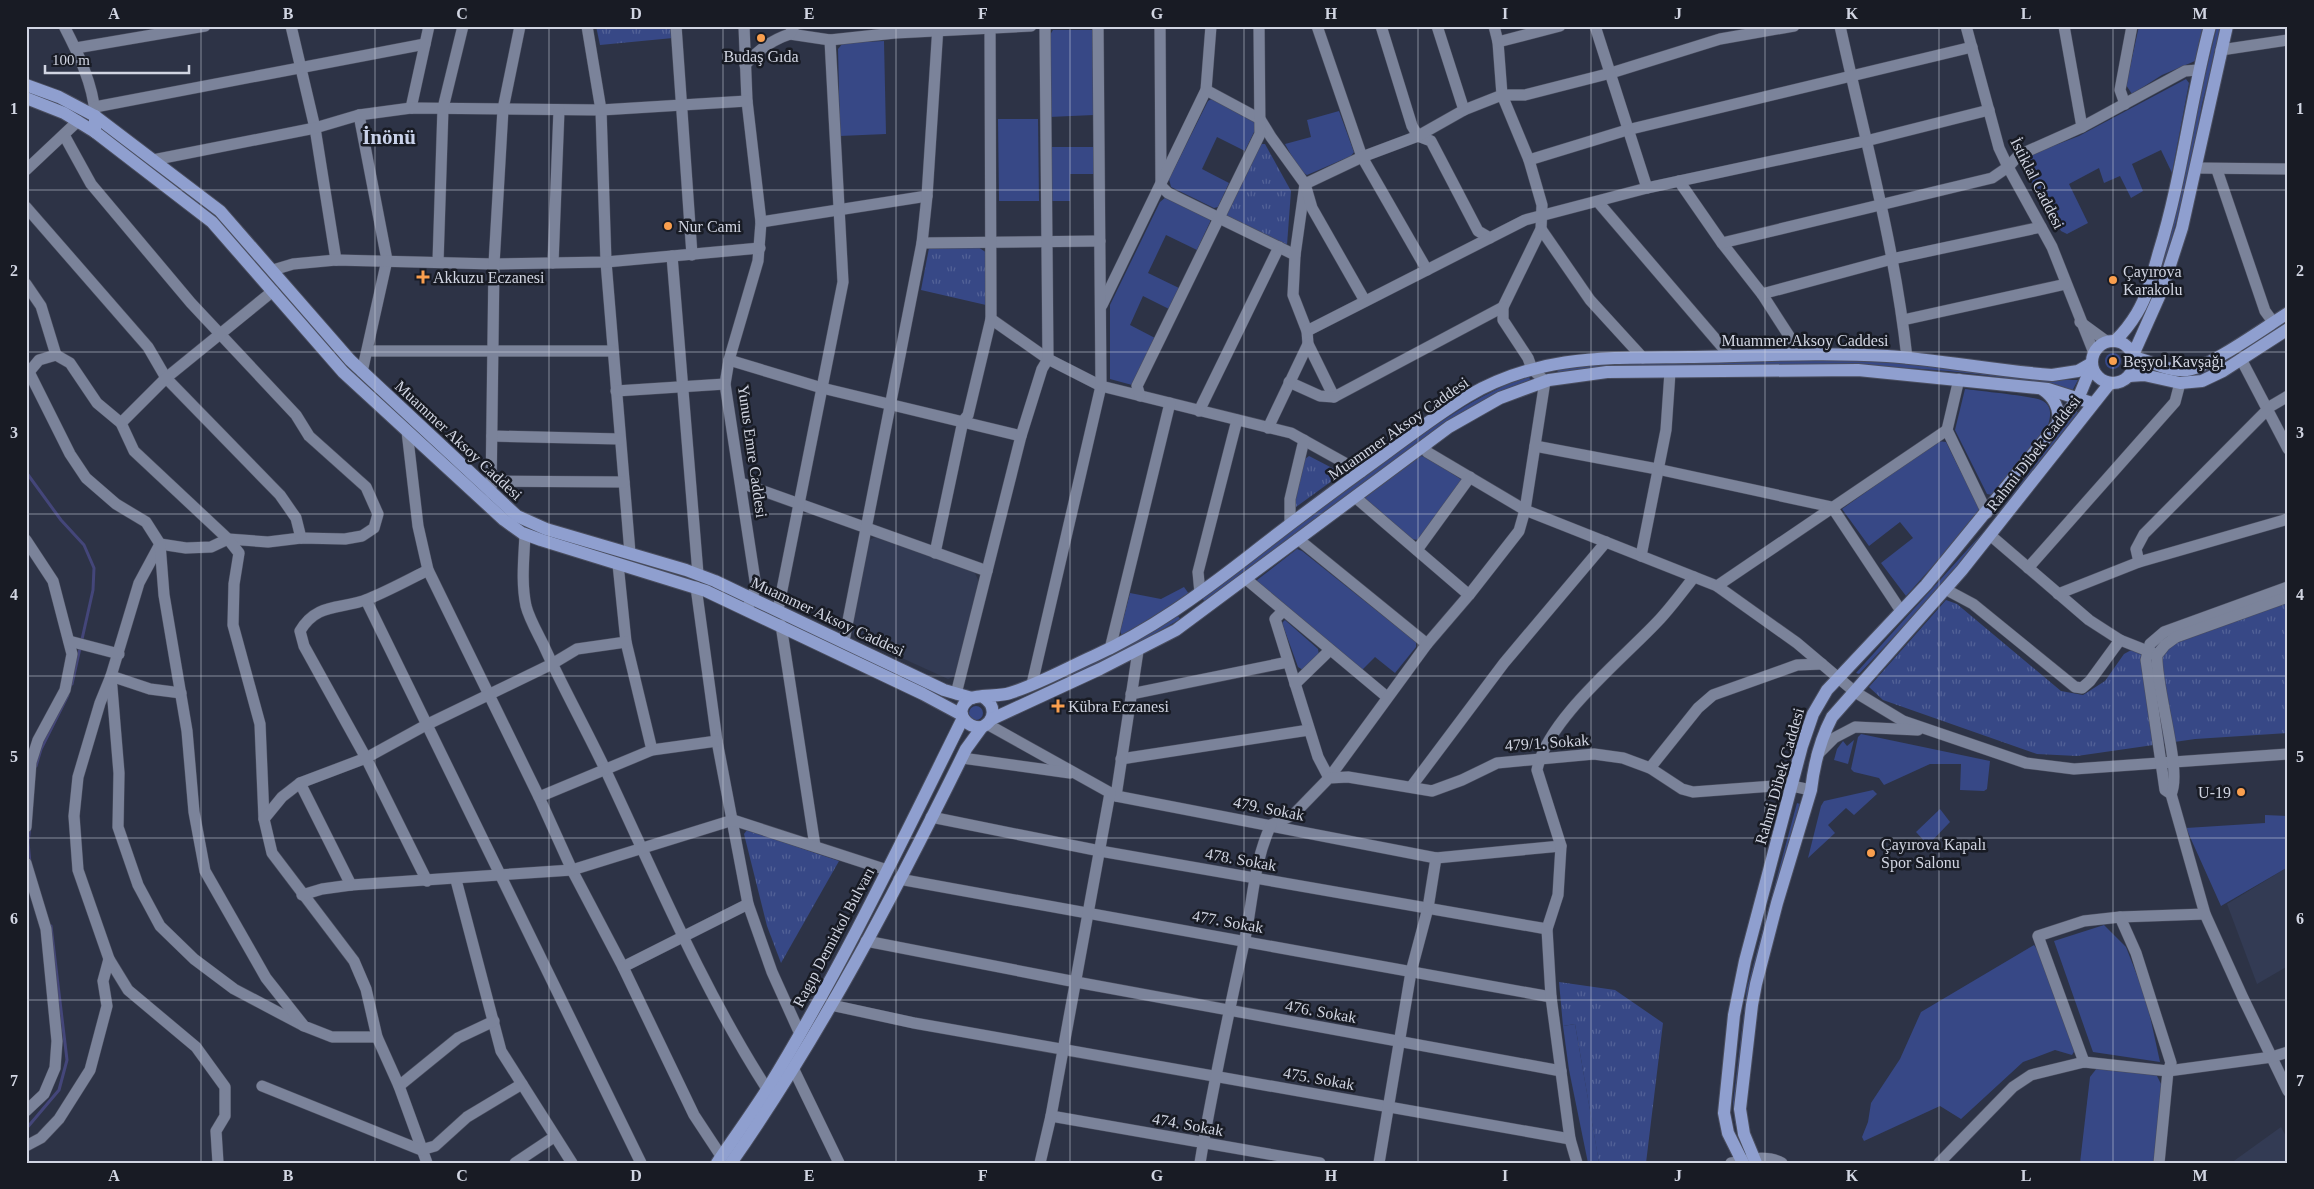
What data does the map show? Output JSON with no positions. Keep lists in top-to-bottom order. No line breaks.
{"streets":{"main road":["Muammer Aksoy Caddesi","Rahmi Dibek Caddesi","Ragıp Demirkol Bulvarı"],"street":["İstiklal Caddesi","Yunus Emre Caddesi","479/1. Sokak","479. Sokak","478. Sokak","477. Sokak","476. Sokak","475. Sokak","474. Sokak"]},"crossings":[["İstiklal Caddesi","Muammer Aksoy Caddesi"],["İstiklal Caddesi","Rahmi Dibek Caddesi"],["Muammer Aksoy Caddesi","Yunus Emre Caddesi"],["Muammer Aksoy Caddesi","Rahmi Dibek Caddesi"],["Muammer Aksoy Caddesi","479. Sokak"],["Muammer Aksoy Caddesi","Ragıp Demirkol Bulvarı"],["Rahmi Dibek Caddesi","479/1. Sokak"],["479. Sokak","Ragıp Demirkol Bulvarı"],["478. Sokak","Ragıp Demirkol Bulvarı"],["477. Sokak","Ragıp Demirkol Bulvarı"],["Ragıp Demirkol Bulvarı","476. Sokak"],["Ragıp Demirkol Bulvarı","475. Sokak"]],"districts":["İnönü"],"places":{"other":["Budaş Gıda","Nur Cami","Çayırova Karakolu","Beşyol Kavşağı","U-19","Çayırova Kapalı Spor Salonu"],"health":["Akkuzu Eczanesi","Kübra Eczanesi"]},"scale_bar":"100 m","grid":{"columns":["A","B","C","D","E","F","G","H","I","J","K","L","M"],"rows":["1","2","3","4","5","6","7"]}}
